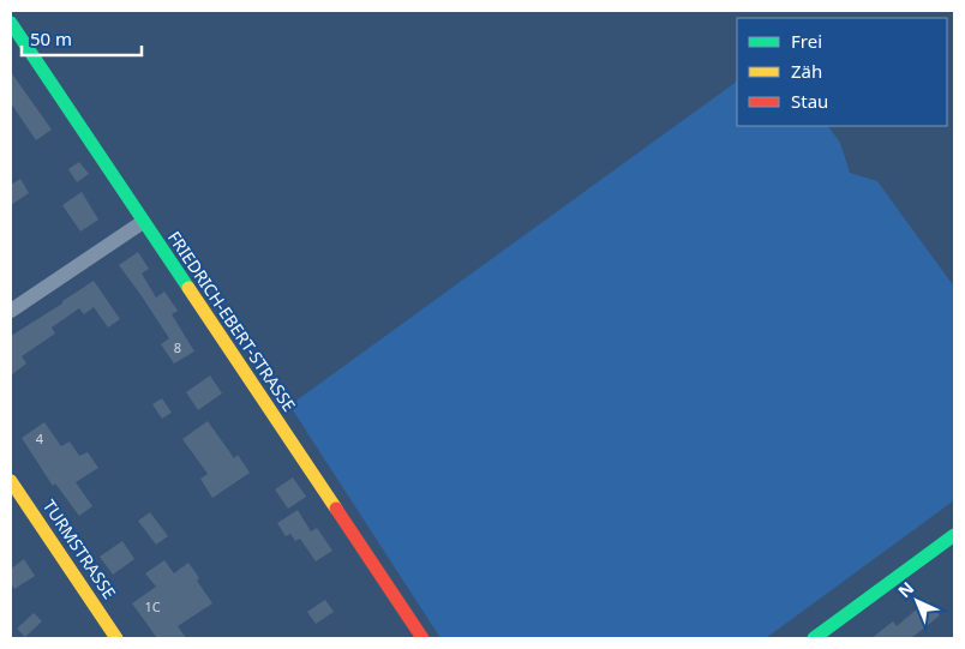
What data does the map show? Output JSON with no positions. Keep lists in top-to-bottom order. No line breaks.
{"streets":{"street":["FRIEDRICH-EBERT-STRASSE","TURMSTRASSE"]},"house_numbers":["8","4","1C"],"legend":["Frei","Zäh","Stau"],"scale_bar":"50 m","north":"top left"}
